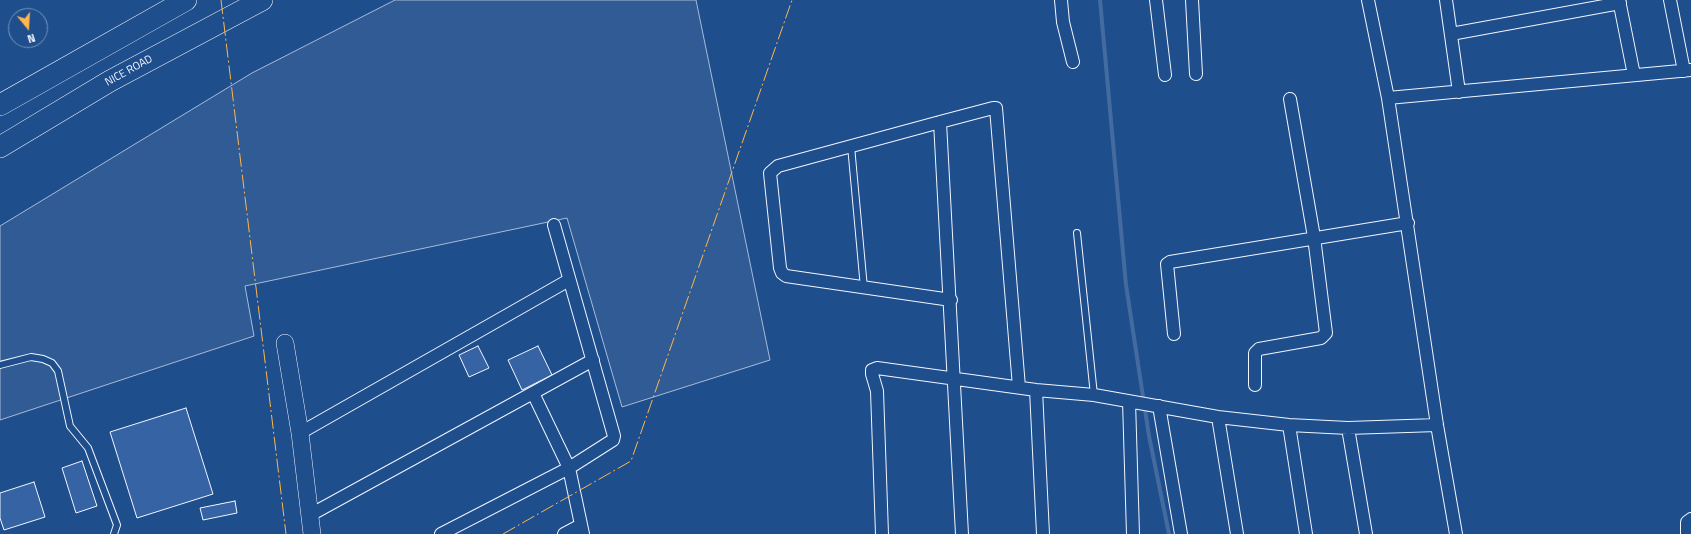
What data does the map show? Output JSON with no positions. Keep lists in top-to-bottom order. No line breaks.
{"streets":{"highway":["NICE ROAD"]},"north":"bottom"}
